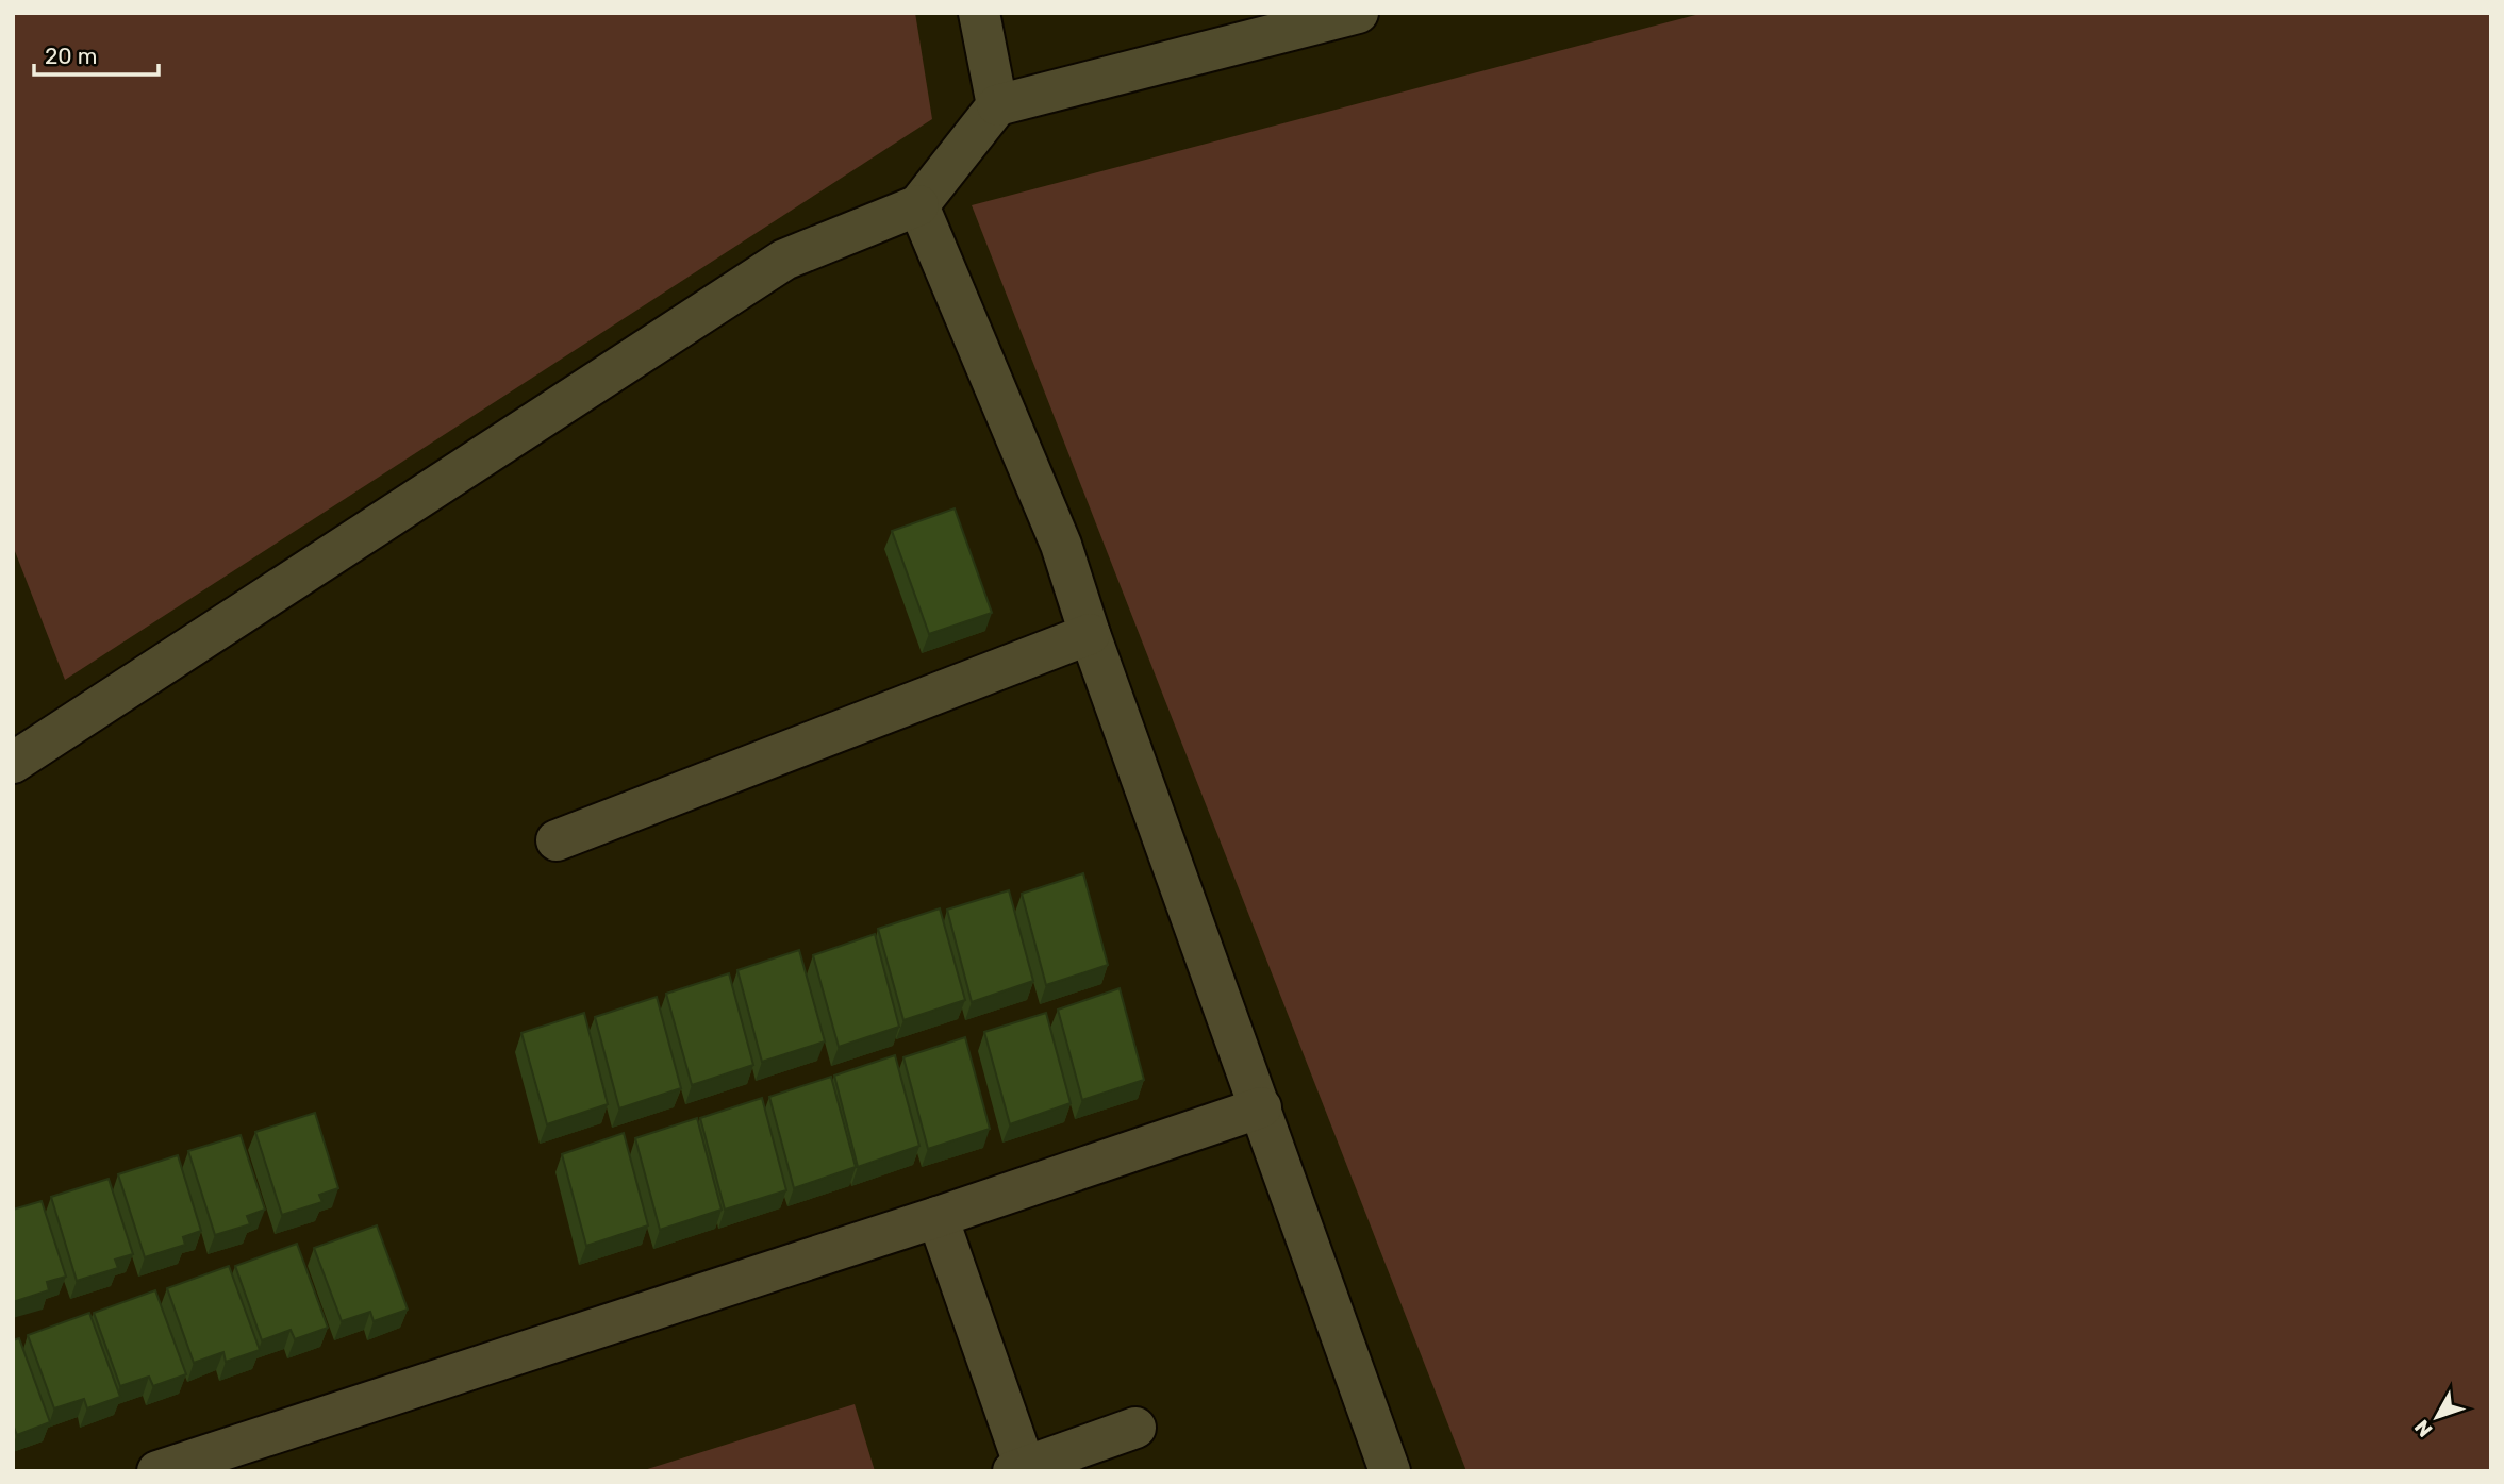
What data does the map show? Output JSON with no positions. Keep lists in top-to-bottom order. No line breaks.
{"scale_bar":"20 m","north":"bottom left"}
